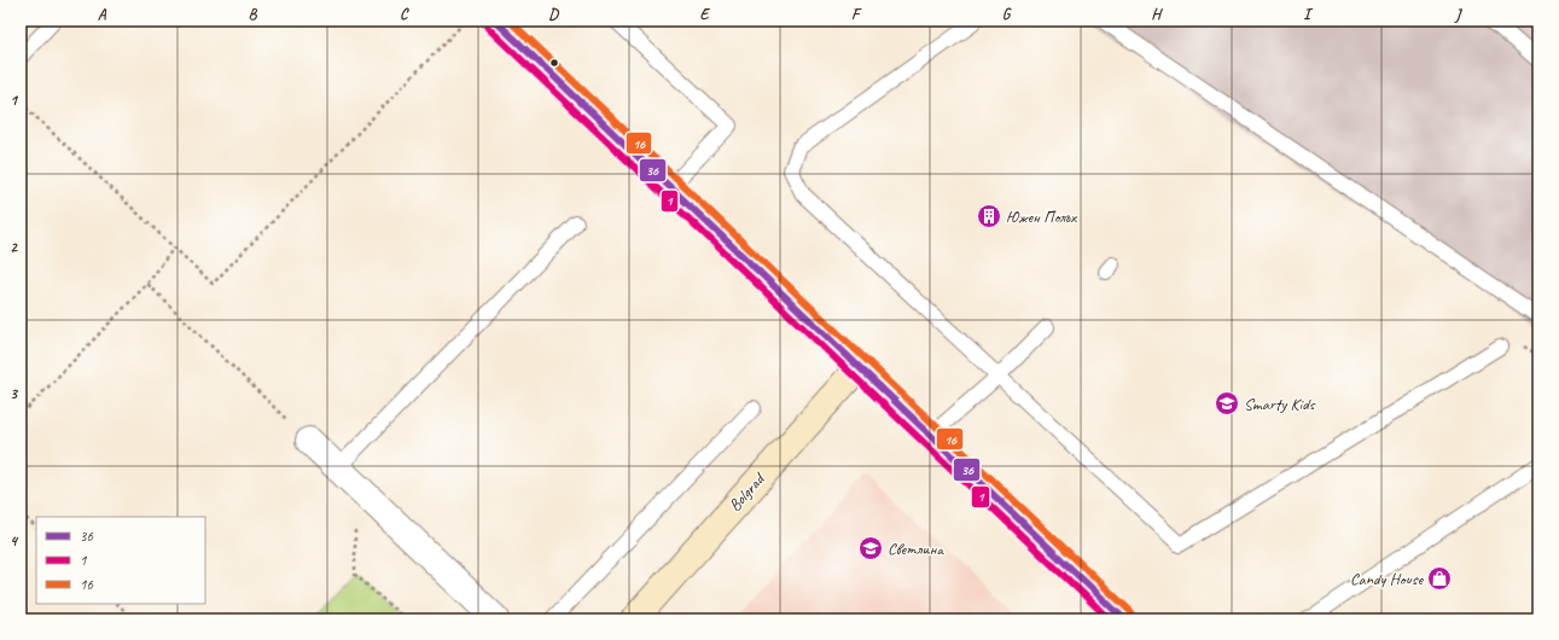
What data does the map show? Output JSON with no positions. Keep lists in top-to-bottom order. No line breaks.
{"streets":{"street":["Bolgrad"]},"places":{"building":["Южен Полъх"],"school or university":["Smarty Kids","Светлина"],"shop":["Candy House"]},"lines":["transit line 36","transit line 16","transit line 1"],"legend":["36","1","16"],"grid":{"columns":["A","B","C","D","E","F","G","H","I","J"],"rows":["1","2","3","4"]}}
